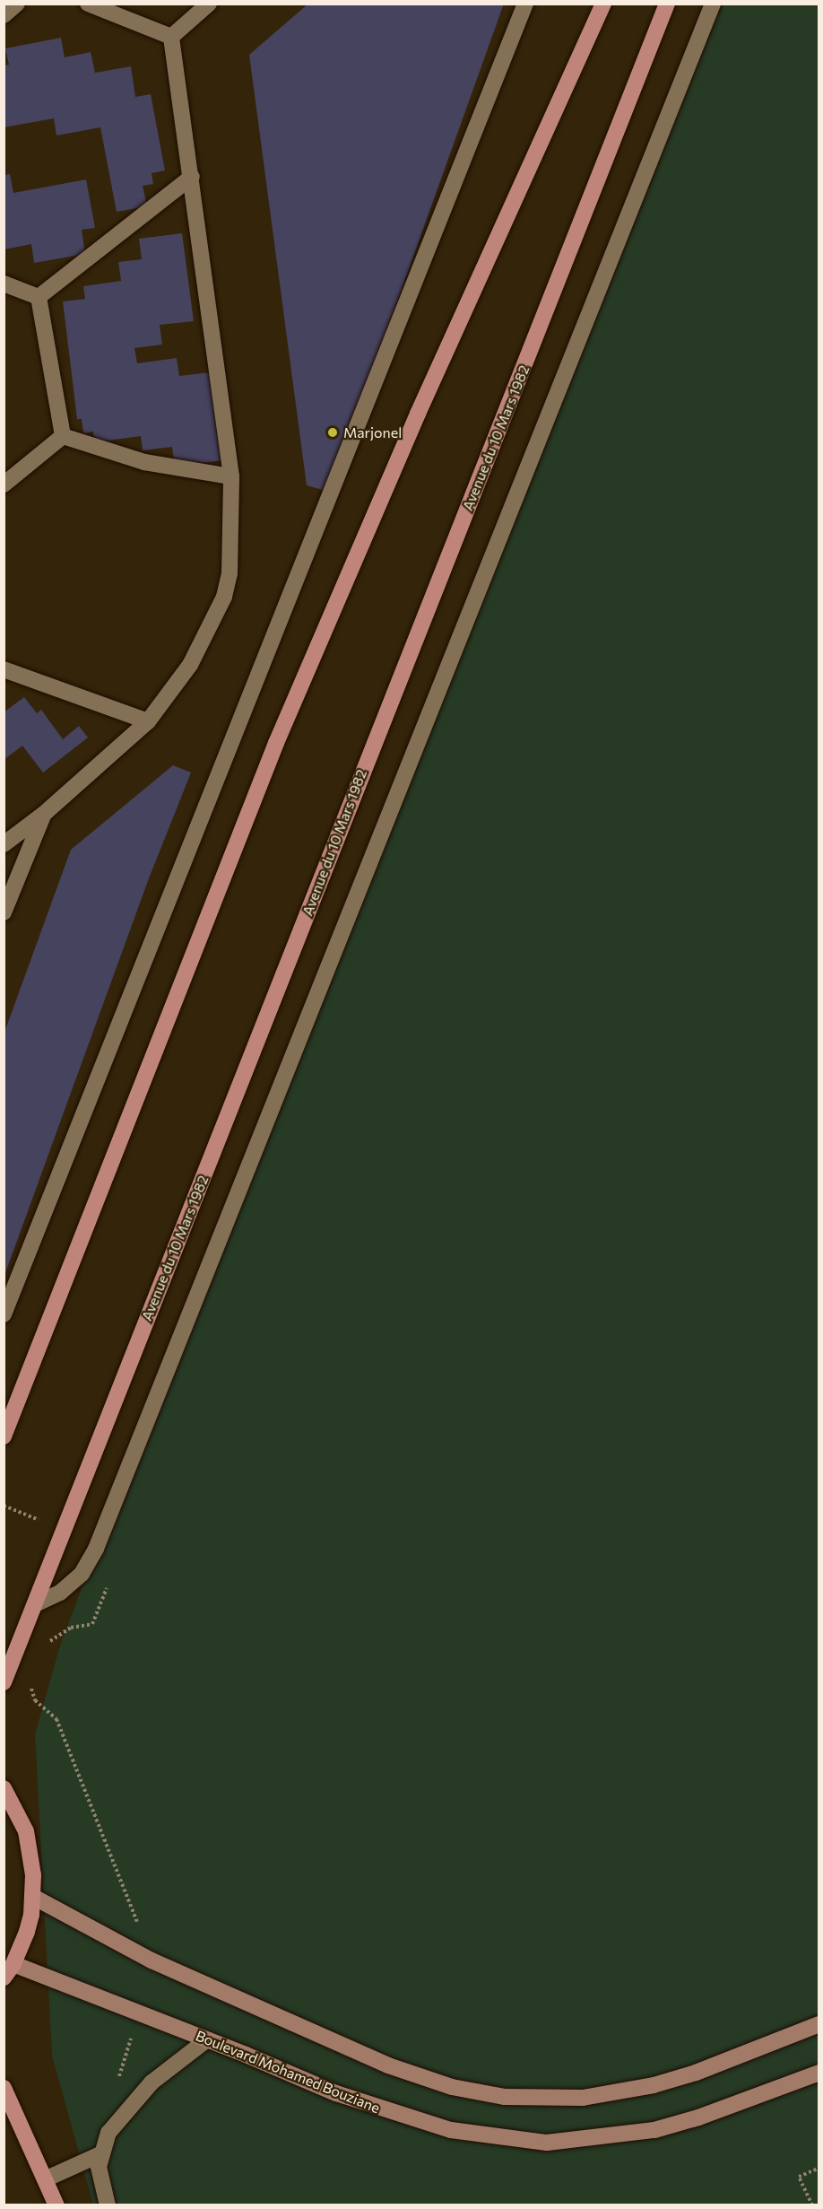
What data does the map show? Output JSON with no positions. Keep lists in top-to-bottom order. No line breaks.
{"streets":{"main road":["Avenue du 10 Mars 1982"],"street":["Boulevard Mohamed Bouziane"]},"places":["Marjonel"]}
